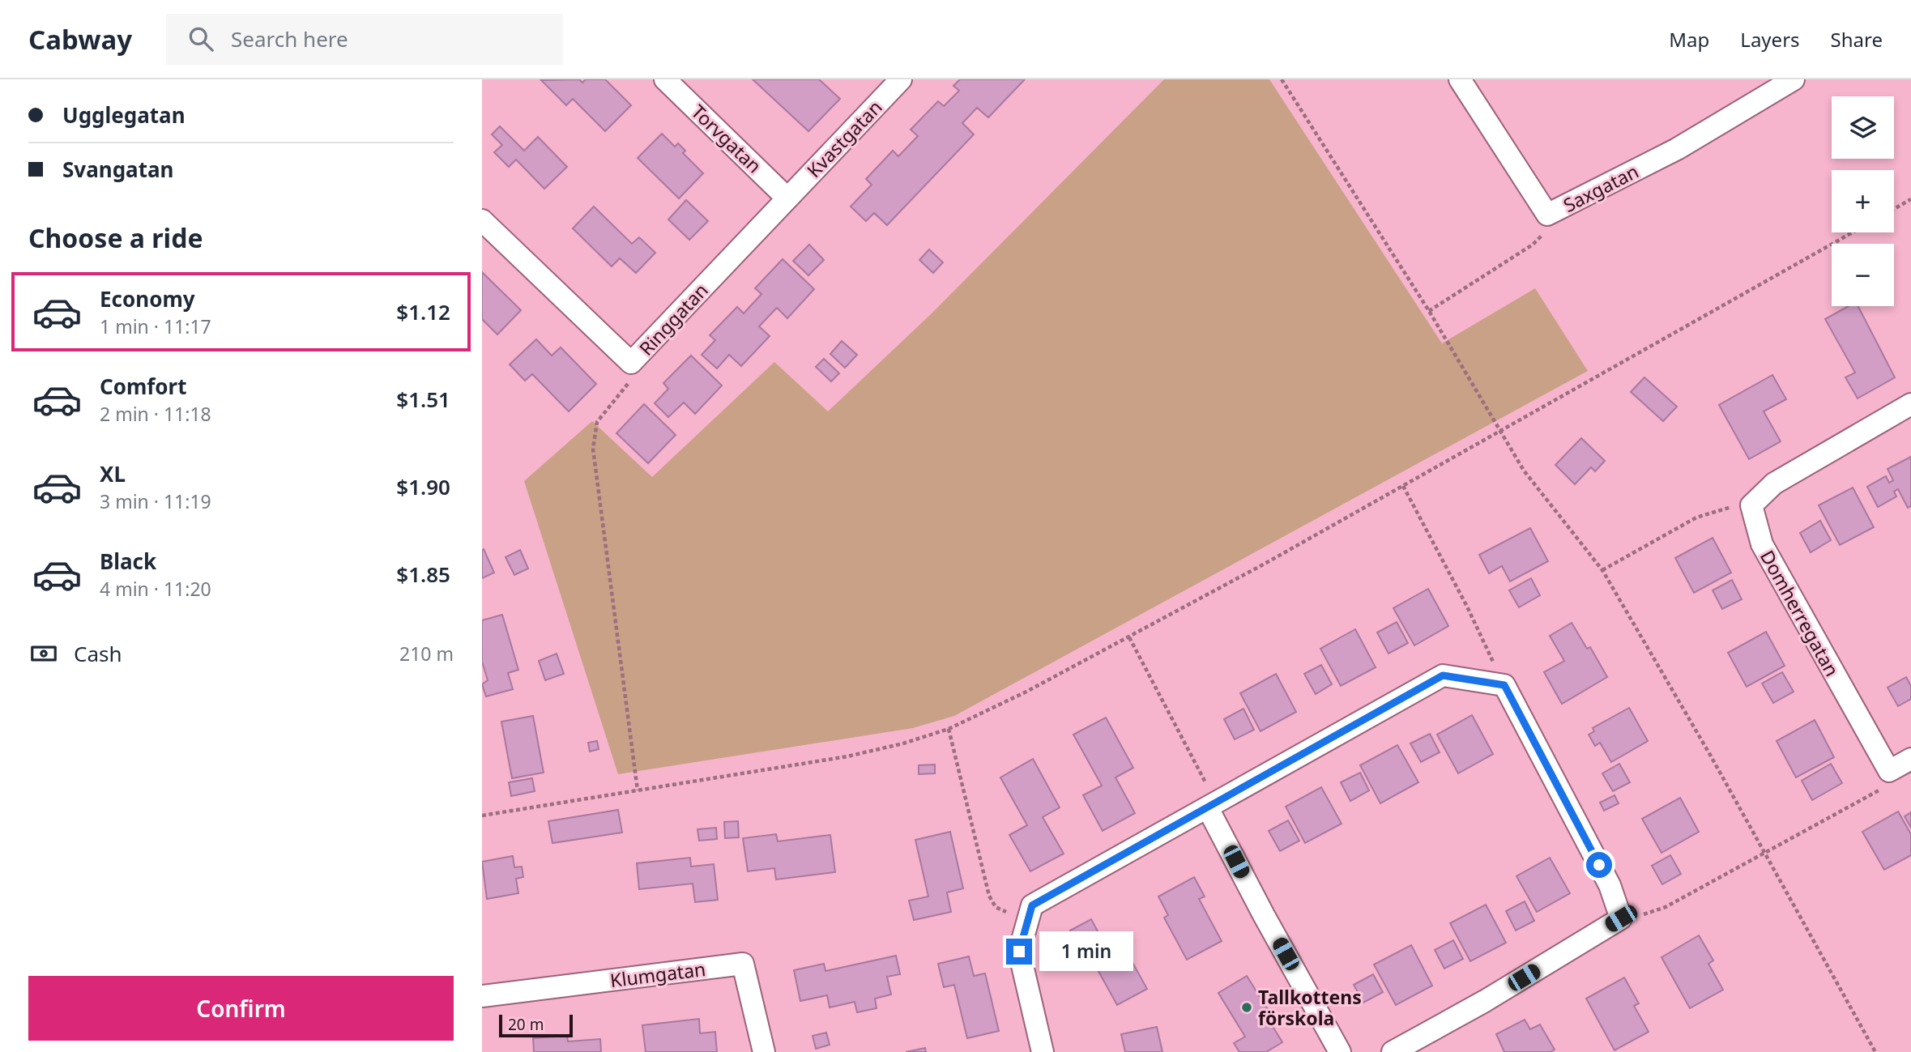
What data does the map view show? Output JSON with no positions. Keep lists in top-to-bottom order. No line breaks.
{"streets":{"street":["Torvgatan","Kvastgatan","Saxgatan","Ringgatan","Domherregatan","Klumgatan"]},"crossings":[["Torvgatan","Kvastgatan"],["Torvgatan","Ringgatan"],["Kvastgatan","Ringgatan"]],"places":["Tallkottens förskola"],"scale_bar":"20 m","page":{"header":"Cabway","search":"Search here","nav":["Map","Layers","Share"],"banner":["Ugglegatan","Svangatan"],"map_buttons":["+","−"],"heading":"Choose a ride","list":[{"name":"Economy","note":"1 min · 11:17","value":"$1.12"},{"name":"Comfort","note":"2 min · 11:18","value":"$1.51"},{"name":"XL","note":"3 min · 11:19","value":"$1.90"},{"name":"Black","note":"4 min · 11:20","value":"$1.85"}],"pay":["Cash","210 m"],"bubble":"1 min","buttons":"Confirm","scale":"20 m"}}
